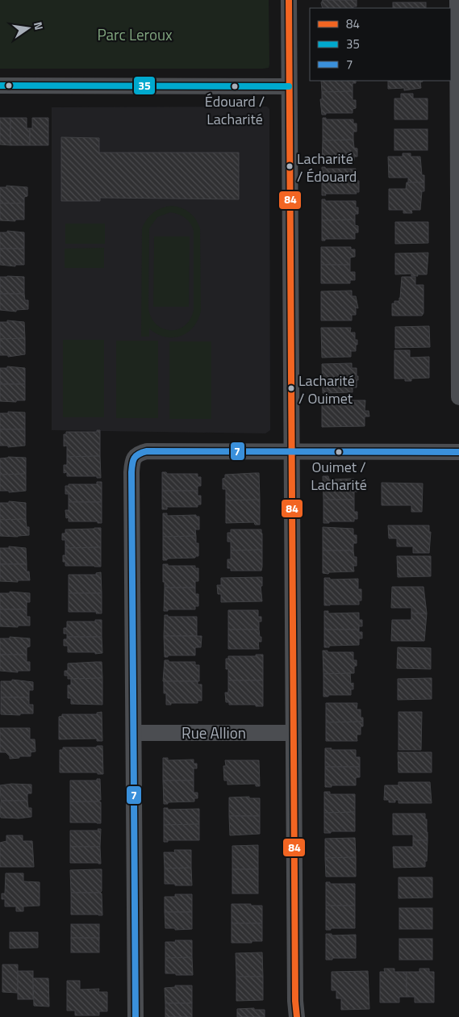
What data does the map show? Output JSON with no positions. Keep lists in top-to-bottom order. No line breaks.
{"streets":{"street":["Rue Allion"]},"parks":["Parc Leroux"],"places":["Édouard / Lacharité","Lacharité / Édouard","Lacharité / Ouimet","Ouimet / Lacharité"],"lines":["transit line 84","transit line 35","transit line 7"],"legend":["84","35","7"],"north":"right"}
